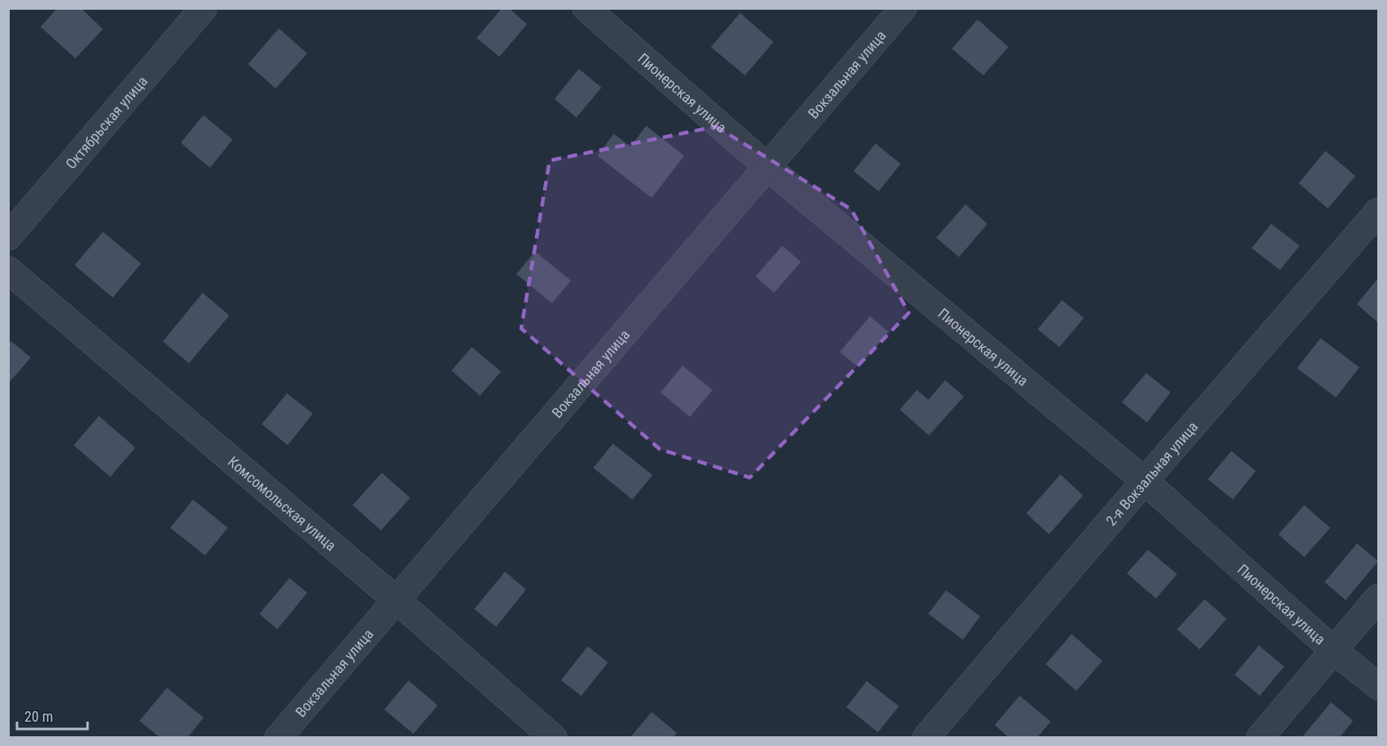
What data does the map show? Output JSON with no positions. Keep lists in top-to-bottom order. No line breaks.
{"streets":{"street":["Вокзальная улица","Пионерская улица","Октябрьская улица","2-я Вокзальная улица","Комсомольская улица"]},"crossings":[["Вокзальная улица","Пионерская улица"],["Вокзальная улица","Комсомольская улица"],["Пионерская улица","2-я Вокзальная улица"]],"scale_bar":"20 m"}
